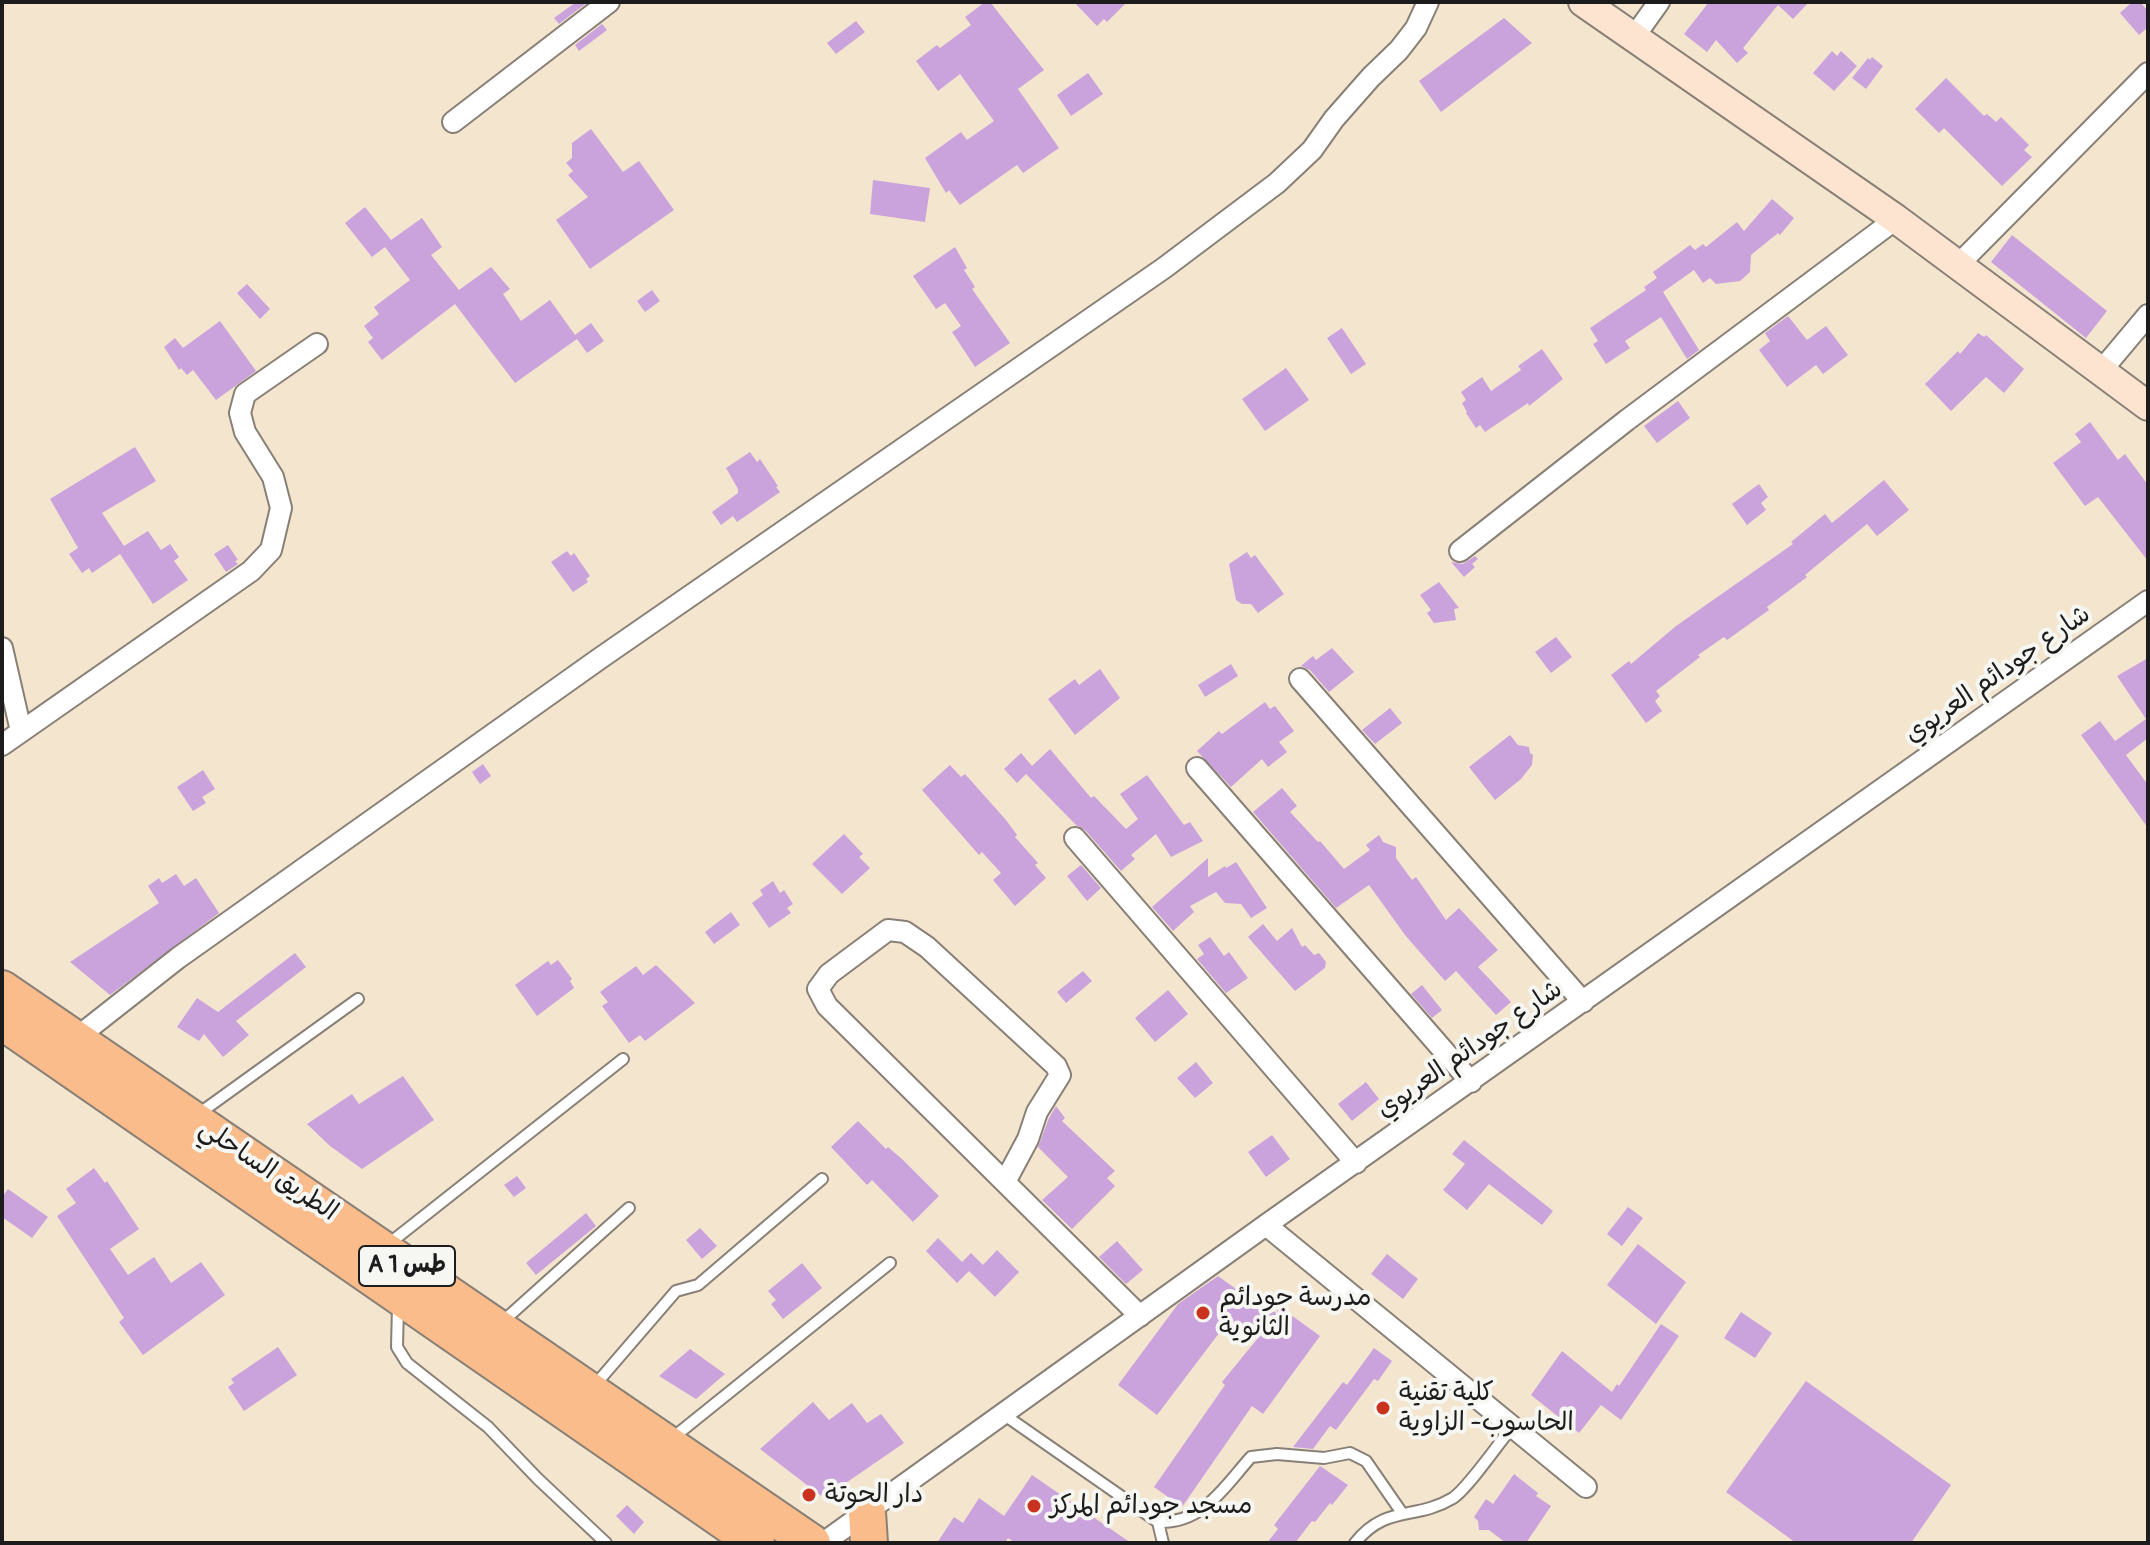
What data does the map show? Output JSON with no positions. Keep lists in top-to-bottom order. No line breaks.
{"streets":{"highway":["الطريق الساحلي","A 1 طس"],"street":["شارع جودائم العريوي"]},"places":["مدرسة جودائم الثانوية","كلية تقنية الحاسوب- الزاوية","دار الحوتة","مسجد جودائم المركز"]}
